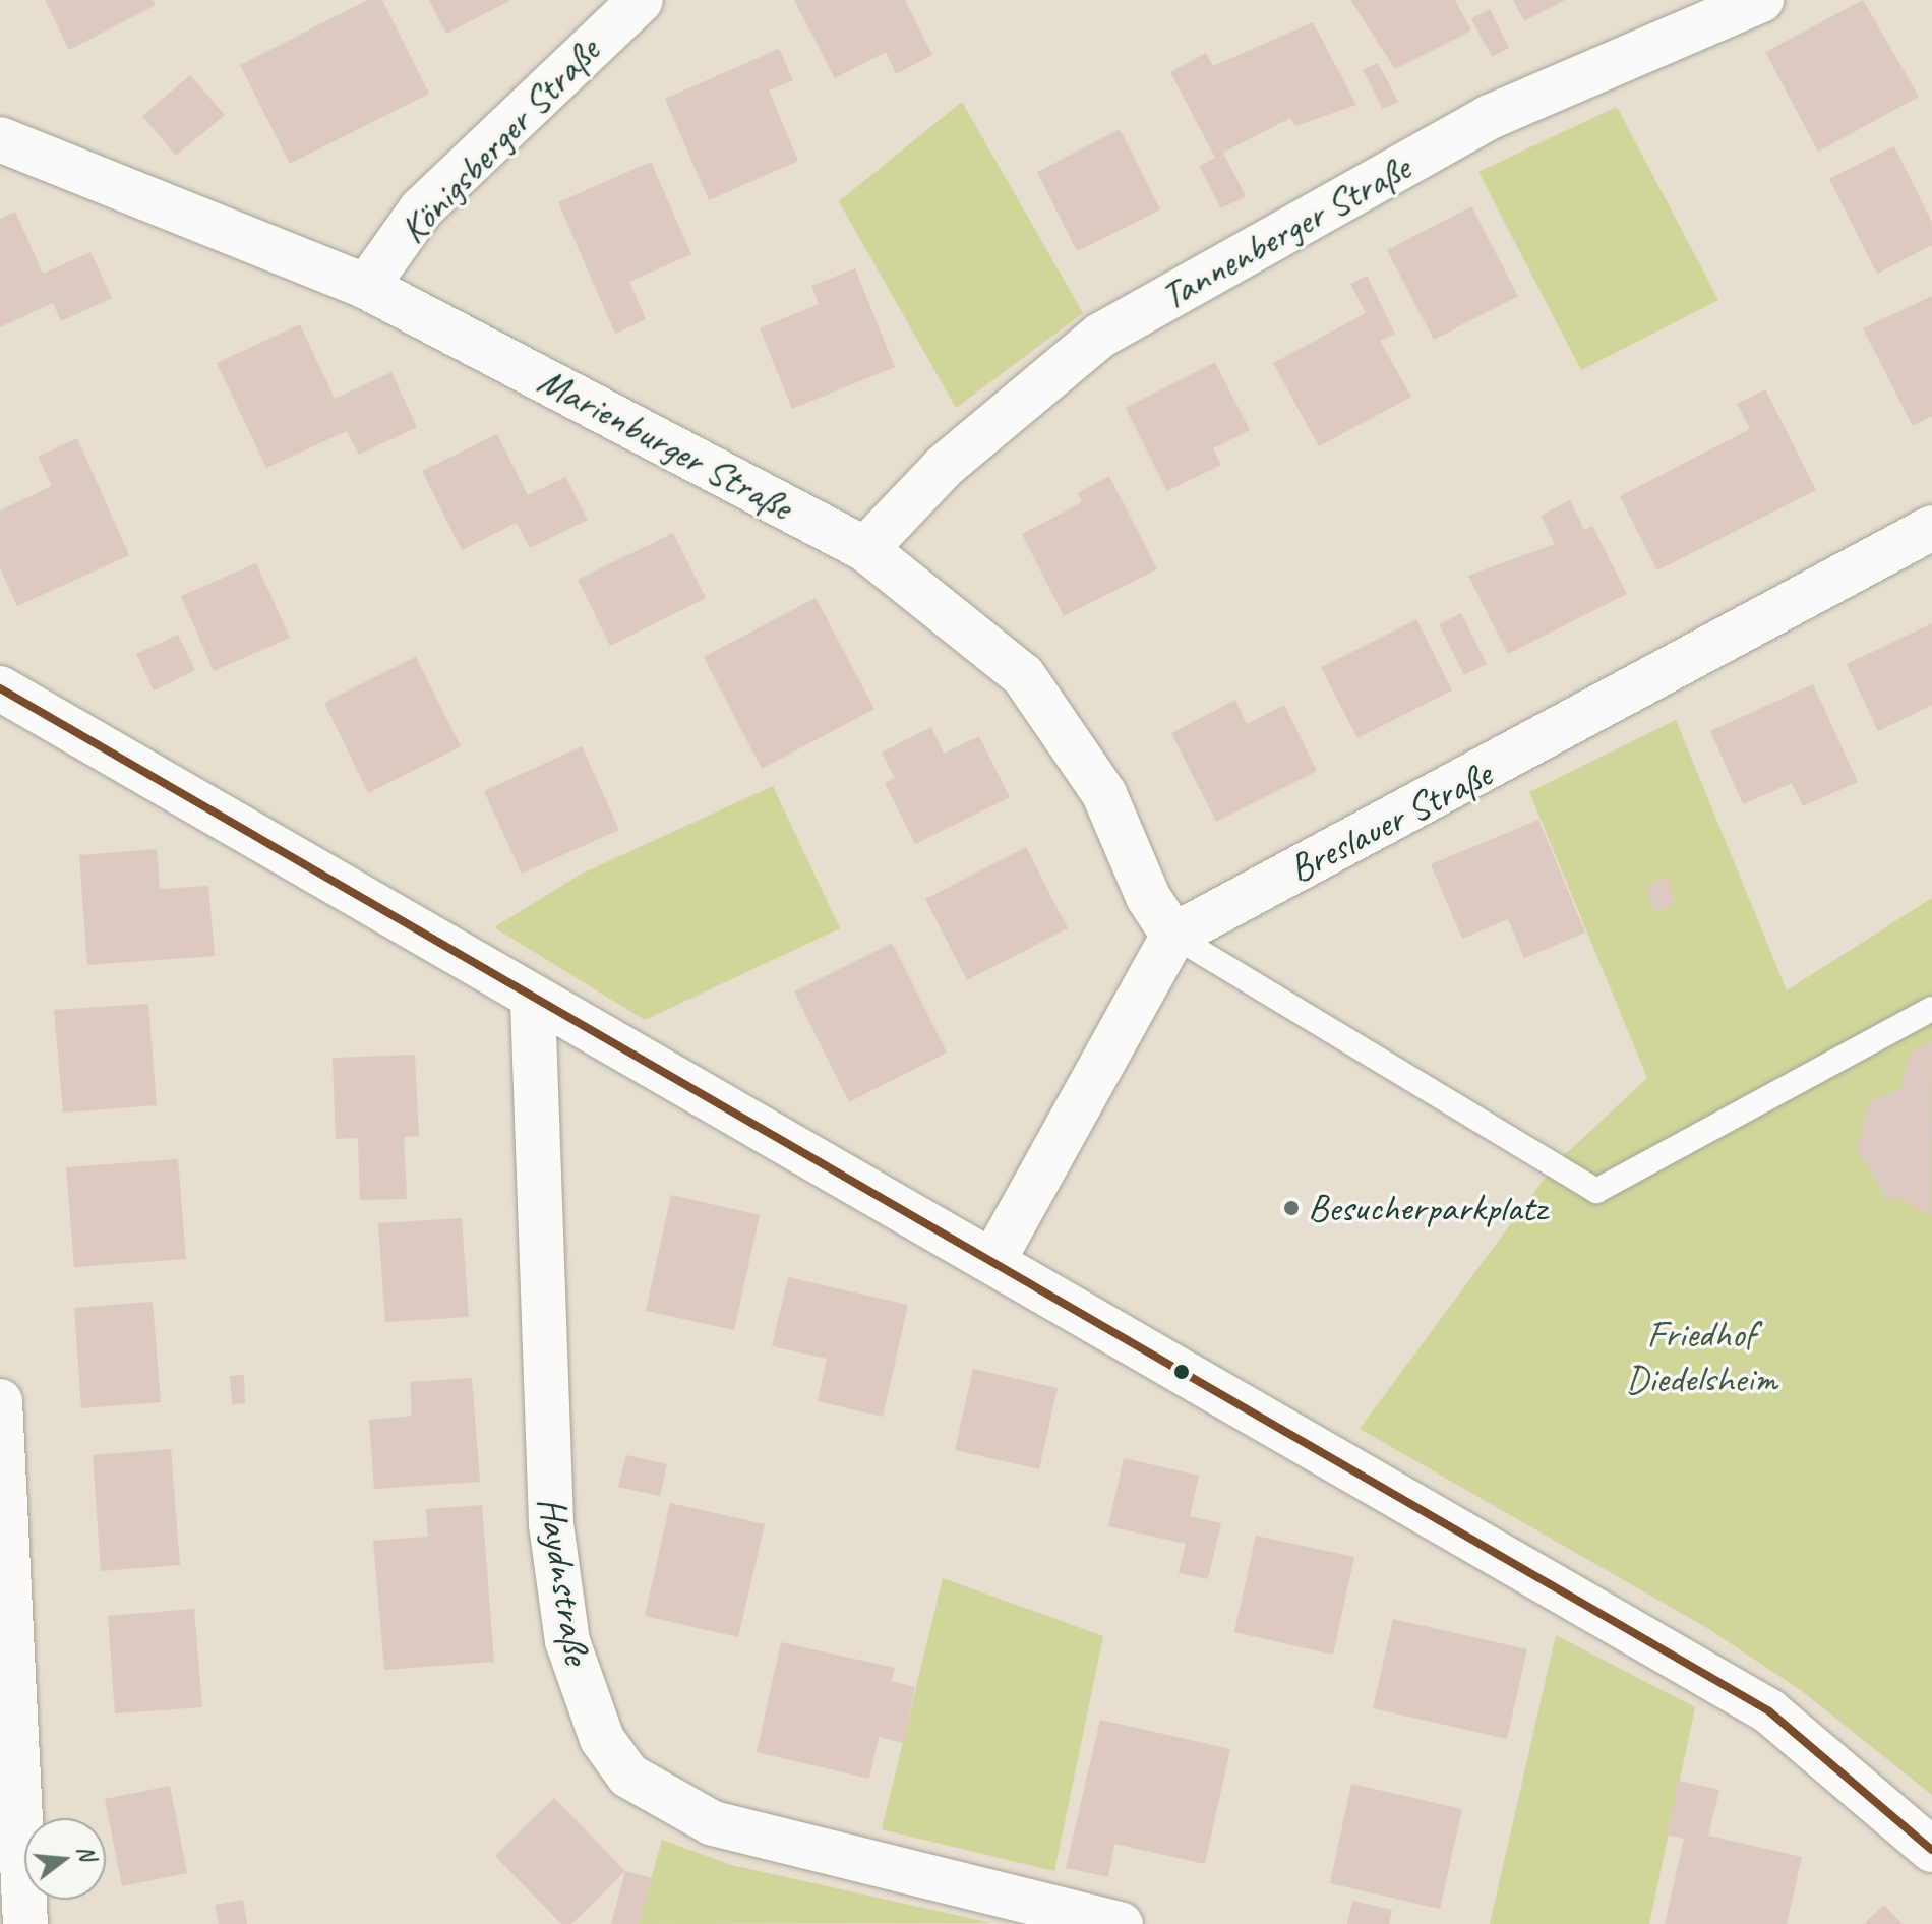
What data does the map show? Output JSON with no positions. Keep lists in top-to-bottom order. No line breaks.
{"streets":{"street":["Königsberger Straße","Tannenberger Straße","Marienburger Straße","Breslauer Straße","Haydnstraße"]},"crossings":[["Königsberger Straße","Marienburger Straße"],["Tannenberger Straße","Marienburger Straße"],["Marienburger Straße","Breslauer Straße"]],"parks":["Friedhof Diedelsheim"],"places":["Besucherparkplatz"],"north":"right"}
